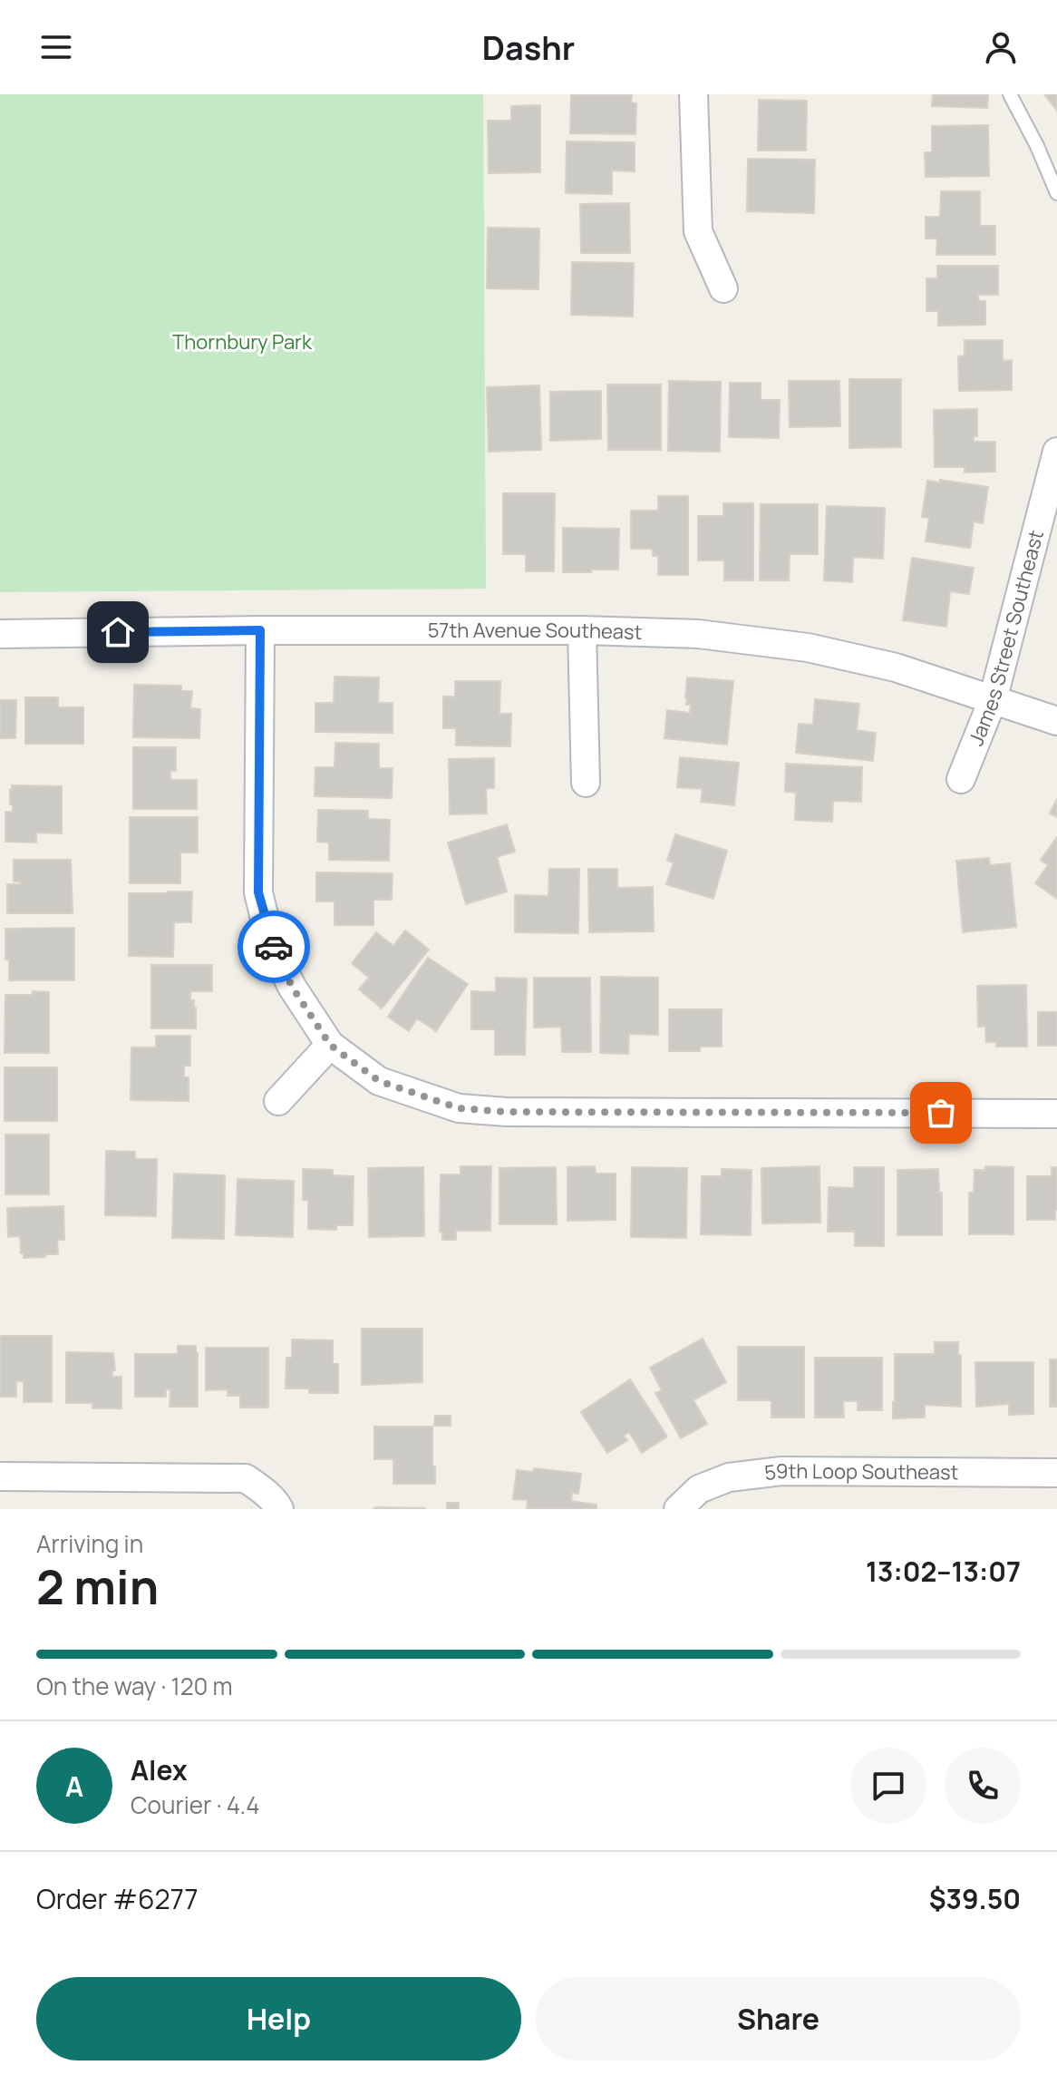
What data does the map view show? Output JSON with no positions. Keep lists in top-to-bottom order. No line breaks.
{"streets":{"street":["57th Avenue Southeast","James Street Southeast","59th Loop Southeast"]},"crossings":[["57th Avenue Southeast","James Street Southeast"]],"parks":["Thornbury Park"],"page":{"header":"Dashr","heading":["2 min","Arriving in","13:02–13:07"],"panel":["Alex","Courier · 4.4","Order #6277","$39.50"],"bar":"On the way · 120 m","round":"A","buttons":["Help","Share"]}}
